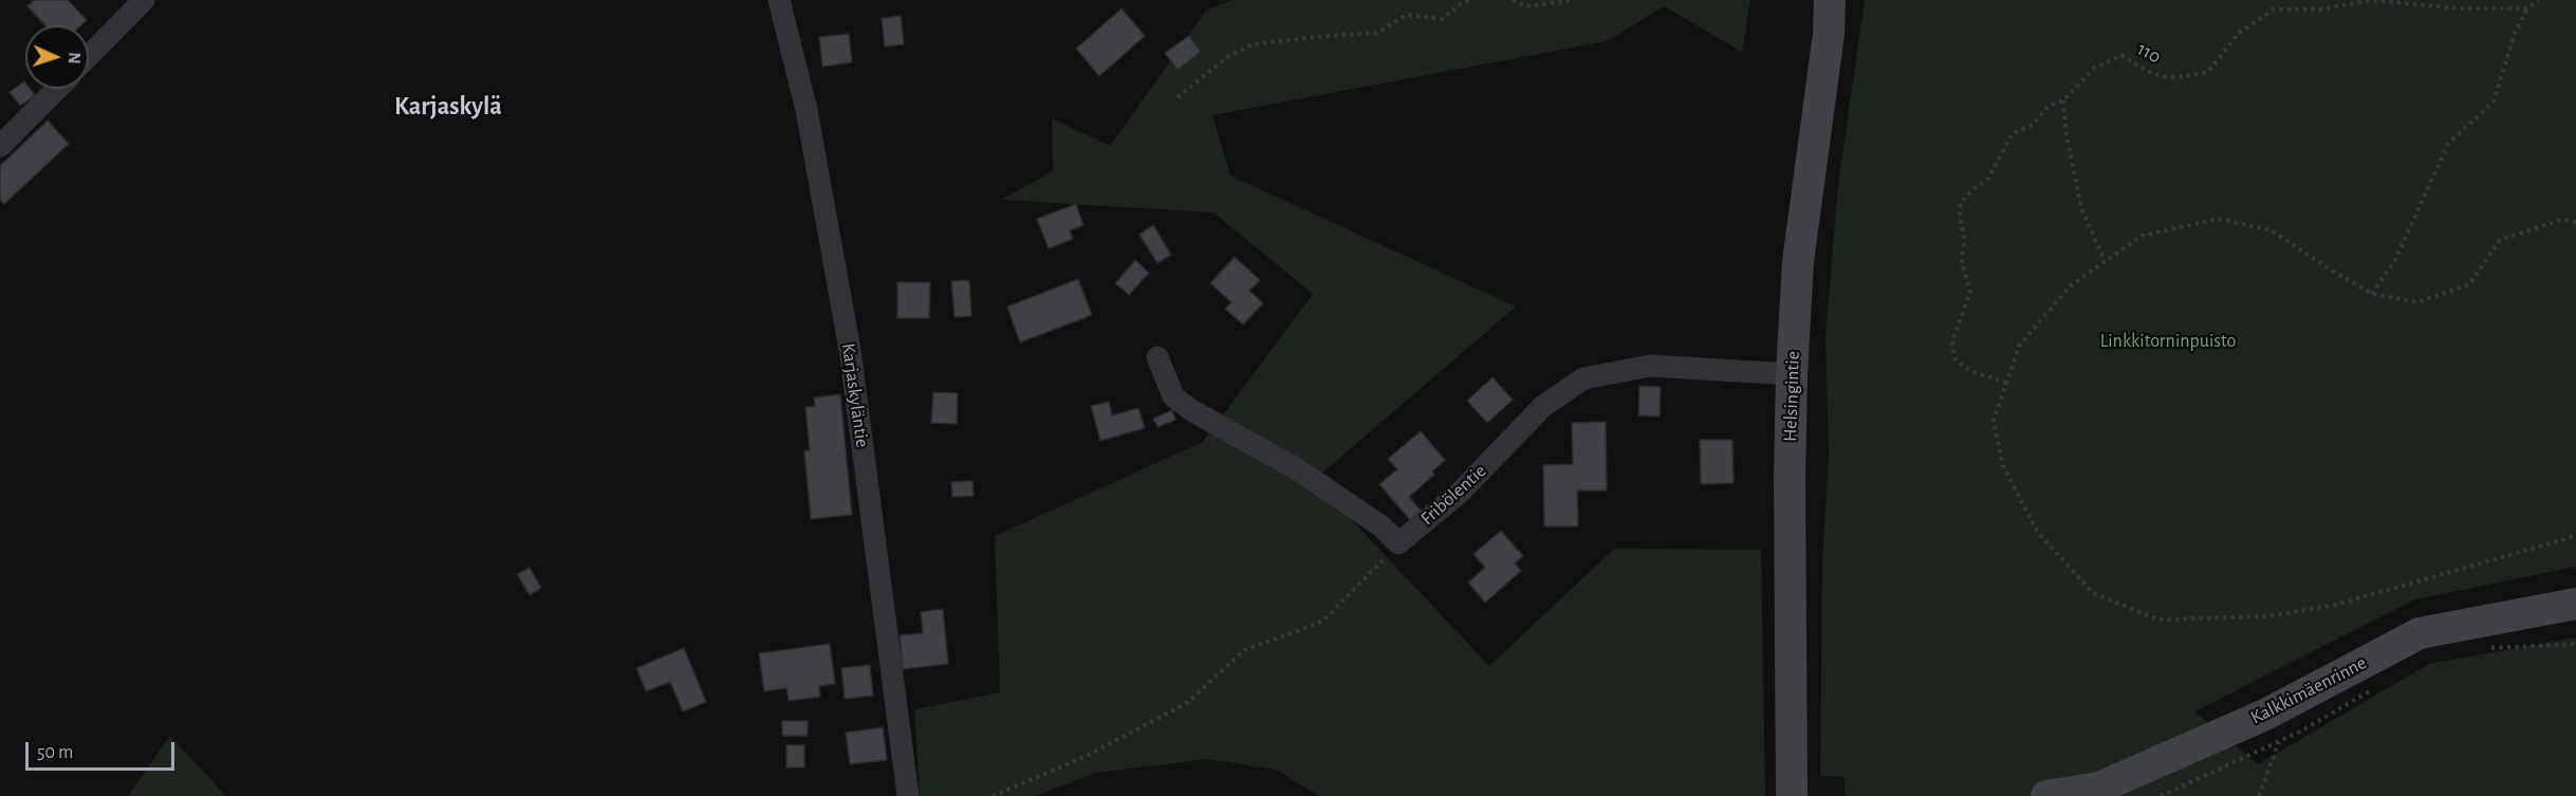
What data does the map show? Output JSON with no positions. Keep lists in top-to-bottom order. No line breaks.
{"streets":{"main road":["Helsingintie","Kalkkimäenrinne"],"street":["Karjaskyläntie","Fribölentie"],"path":["110"]},"crossings":[["Helsingintie","Fribölentie"]],"districts":["Karjaskylä"],"parks":["Linkkitorninpuisto"],"scale_bar":"50 m","north":"right"}
